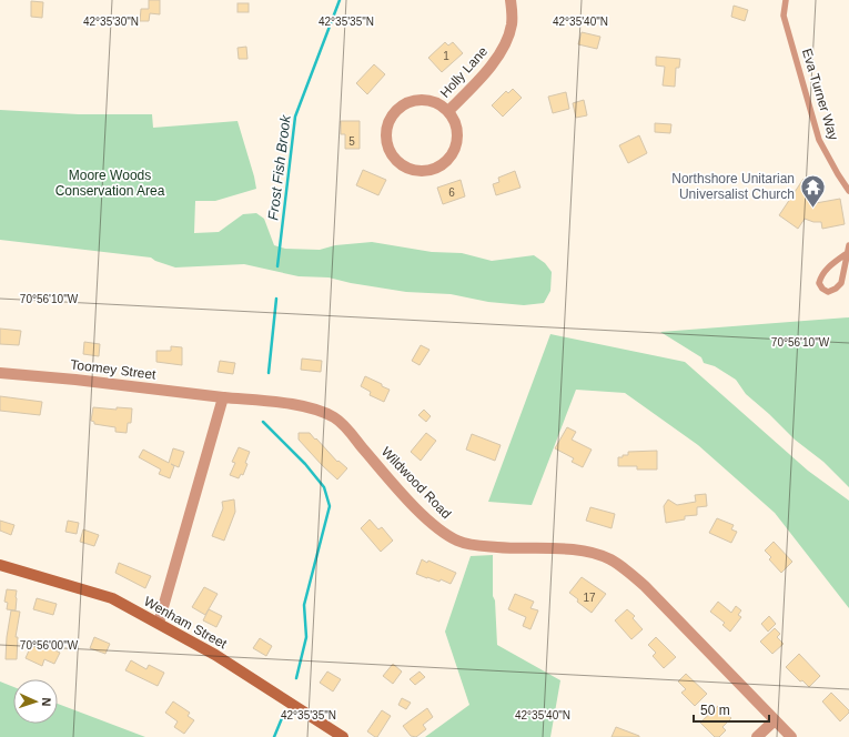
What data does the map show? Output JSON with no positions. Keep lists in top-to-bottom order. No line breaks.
{"streets":{"main road":["Wenham Street"],"street":["Holly Lane","Toomey Street","Wildwood Road"],"lane":["Eva Turner Way"]},"crossings":[["Toomey Street","Wildwood Road"]],"water":["Frost Fish Brook"],"parks":["Moore Woods Conservation Area"],"places":{"temple":["Northshore Unitarian Universalist Church"]},"house_numbers":["1","5","6","17"],"scale_bar":"50 m","north":"right","coordinates":["42°35'30\"N","42°35'35\"N","42°35'40\"N","70°56'10\"W","70°56'00\"W"]}
